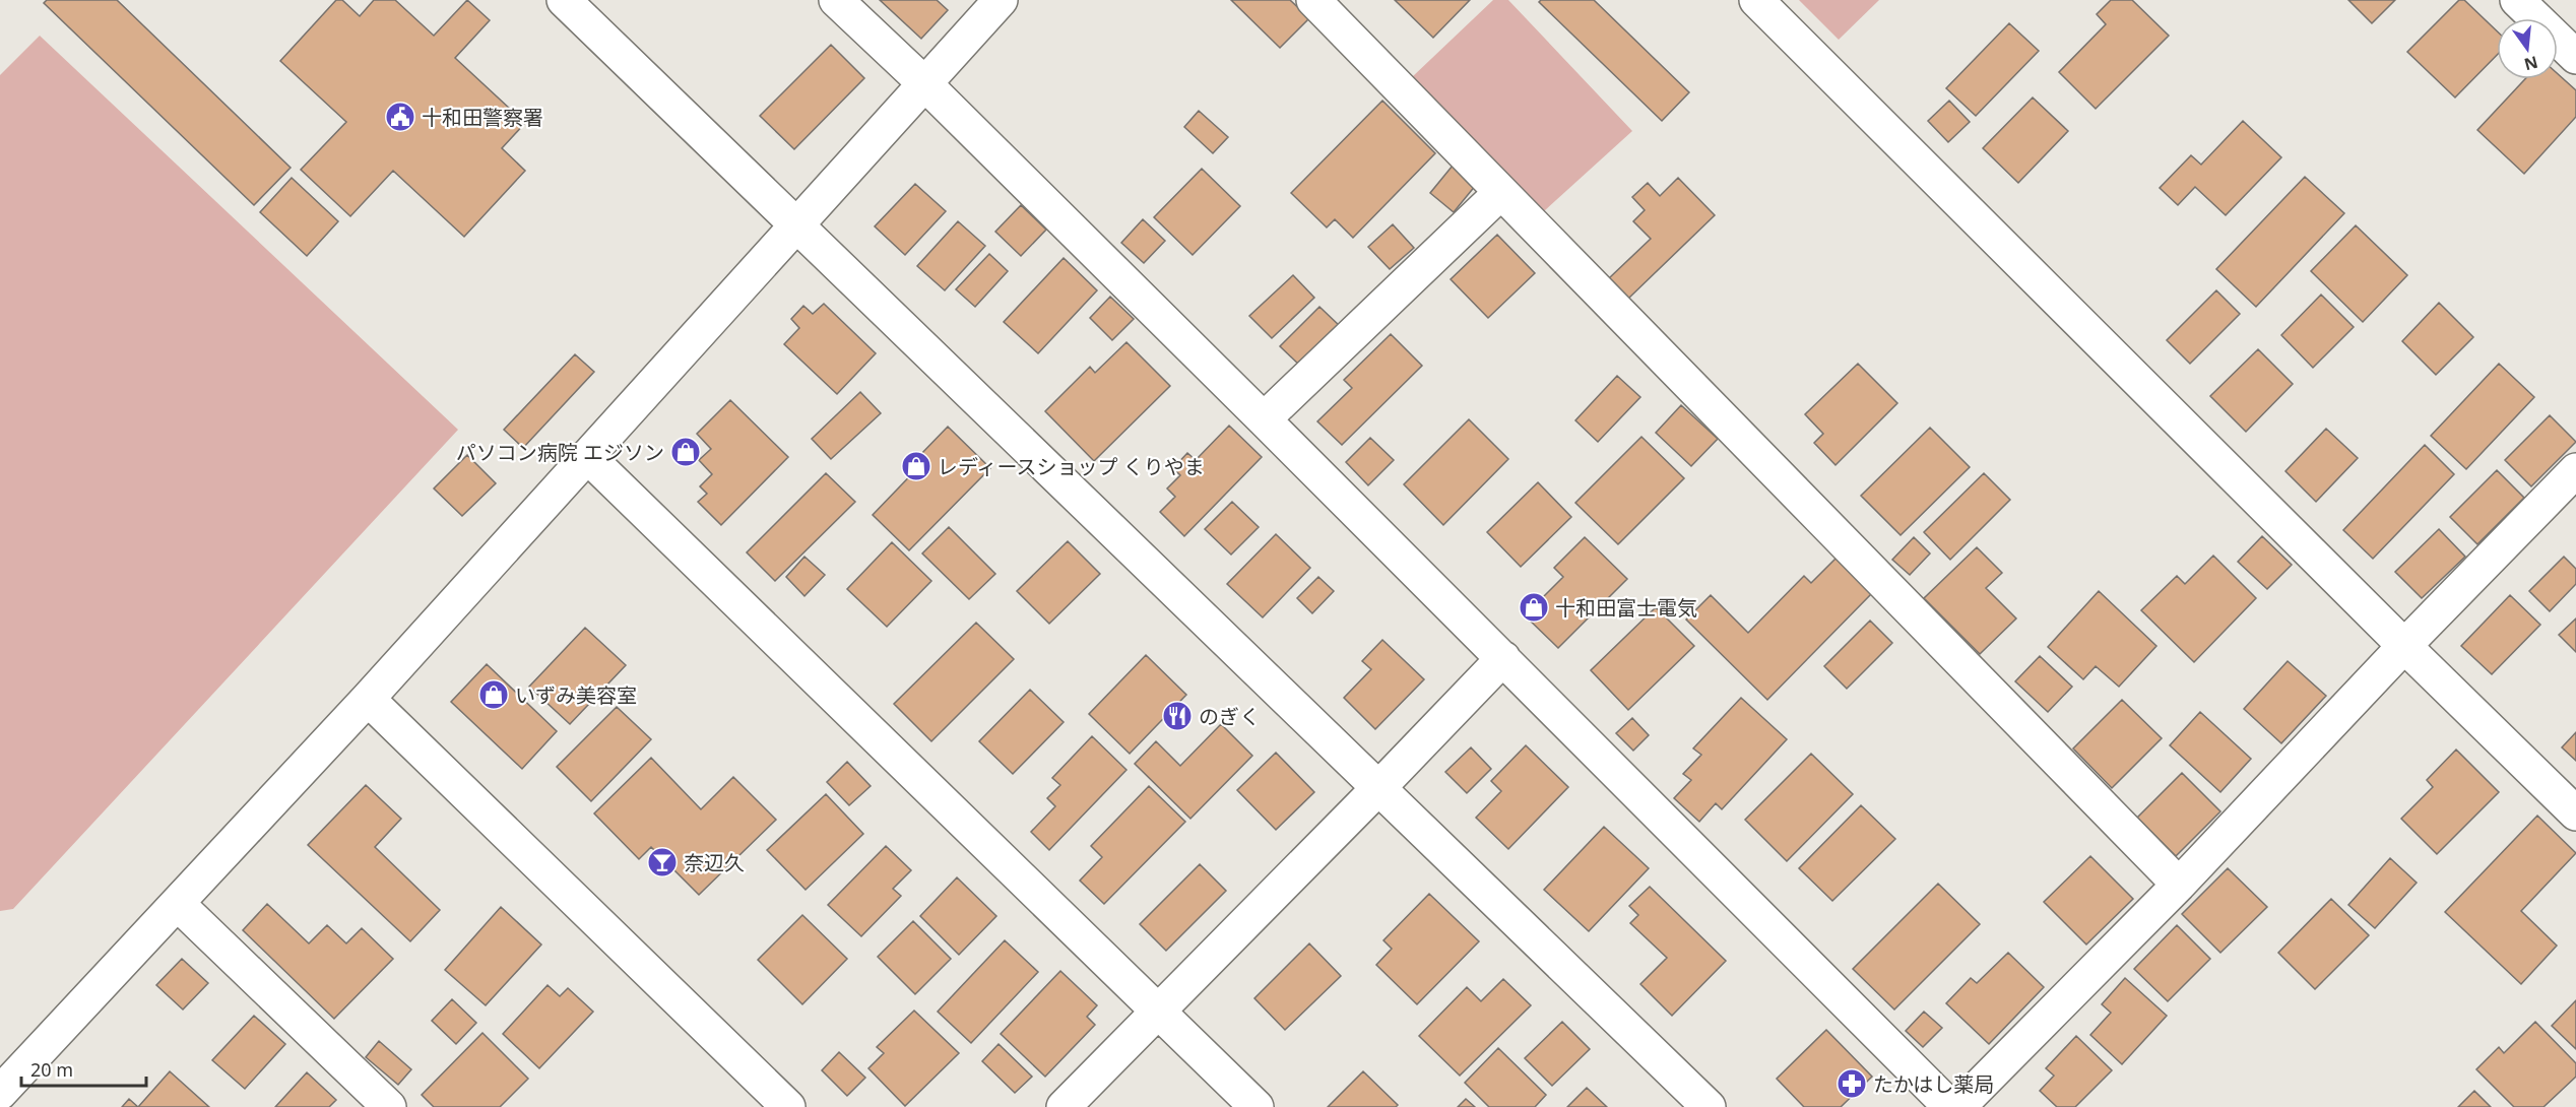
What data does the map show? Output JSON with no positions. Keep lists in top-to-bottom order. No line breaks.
{"places":{"public building":["十和田警察署"],"shop":["パソコン病院 エジソン","レディースショップ くりやま","十和田富士電気","いずみ美容室"],"restaurant":["のぎく"],"bar":["奈辺久"],"pharmacy":["たかはし薬局"]},"scale_bar":"20 m","north":"bottom"}
